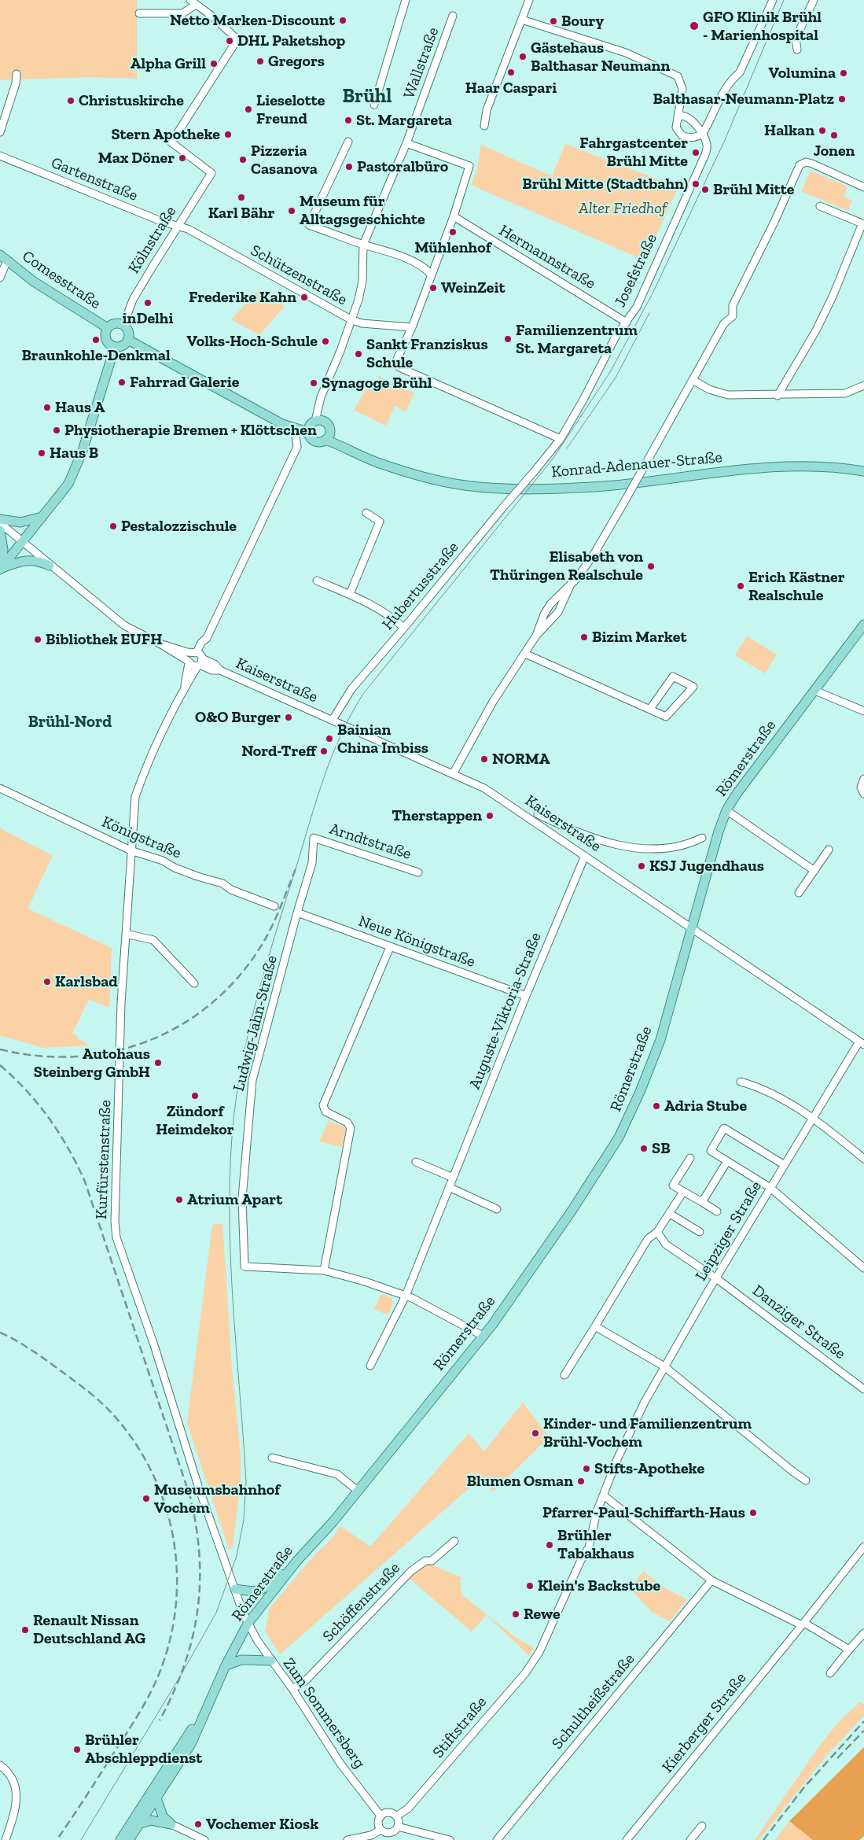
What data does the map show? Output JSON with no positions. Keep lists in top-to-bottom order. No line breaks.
{"streets":{"main road":["Comesstraße","Konrad-Adenauer-Straße","Römerstraße"],"street":["Wallstraße","Gartenstraße","Kölnstraße","Hermannstraße","Josefstraße","Schützenstraße","Hubertusstraße","Kaiserstraße","Königstraße","Arndtstraße","Neue Königstraße","Auguste-Viktoria-Straße","Ludwig-Jahn-Straße","Kurfürstenstraße","Leipziger Straße","Danziger Straße","Schöffenstraße","Schultheißstraße","Zum Sommersberg","Kierberger Straße","Stiftstraße"]},"crossings":[["Wallstraße","Schützenstraße"],["Wallstraße","Konrad-Adenauer-Straße"],["Gartenstraße","Kölnstraße"],["Gartenstraße","Schützenstraße"],["Kölnstraße","Schützenstraße"],["Kölnstraße","Comesstraße"],["Hermannstraße","Josefstraße"],["Josefstraße","Hubertusstraße"],["Hubertusstraße","Kaiserstraße"],["Kaiserstraße","Römerstraße"],["Kaiserstraße","Auguste-Viktoria-Straße"],["Kaiserstraße","Kurfürstenstraße"],["Kaiserstraße","Leipziger Straße"],["Römerstraße","Kurfürstenstraße"],["Römerstraße","Zum Sommersberg"],["Königstraße","Kurfürstenstraße"],["Arndtstraße","Ludwig-Jahn-Straße"],["Neue Königstraße","Auguste-Viktoria-Straße"],["Neue Königstraße","Ludwig-Jahn-Straße"],["Kurfürstenstraße","Zum Sommersberg"],["Leipziger Straße","Danziger Straße"],["Leipziger Straße","Stiftstraße"],["Schöffenstraße","Zum Sommersberg"],["Zum Sommersberg","Stiftstraße"]],"districts":["Brühl","Brühl-Nord"],"parks":["Alter Friedhof"],"places":["Netto Marken-Discount","Boury","GFO Klinik Brühl - Marienhospital","DHL Paketshop","Gästehaus Balthasar Neumann","Gregors","Alpha Grill","Haar Caspari","Volumina","Balthasar-Neumann-Platz","Christuskirche","Lieselotte Freund","St. Margareta","Halkan","Stern Apotheke","Jonen","Fahrgastcenter Brühl Mitte","Max Döner","Pizzeria Casanova","Pastoralbüro","Brühl Mitte (Stadtbahn)","Brühl Mitte","Karl Bähr","Museum für Alltagsgeschichte","Mühlenhof","WeinZeit","Frederike Kahn","inDelhi","Familienzentrum St. Margareta","Braunkohle-Denkmal","Volks-Hoch-Schule","Sankt Franziskus Schule","Fahrrad Galerie","Synagoge Brühl","Haus A","Physiotherapie Bremen + Klöttschen","Haus B","Pestalozzischule","Elisabeth von Thüringen Realschule","Erich Kästner Realschule","Bizim Market","Bibliothek EUFH","O&O Burger","Bainian China Imbiss","Nord-Treff","NORMA","Therstappen","KSJ Jugendhaus","Karlsbad","Autohaus Steinberg GmbH","Zündorf Heimdekor","Adria Stube","SB","Atrium Apart","Kinder- und Familienzentrum Brühl-Vochem","Stifts-Apotheke","Blumen Osman","Museumsbahnhof Vochem","Pfarrer-Paul-Schiffarth-Haus","Brühler Tabakhaus","Klein's Backstube","Rewe","Renault Nissan Deutschland AG","Brühler Abschleppdienst","Vochemer Kiosk"]}
